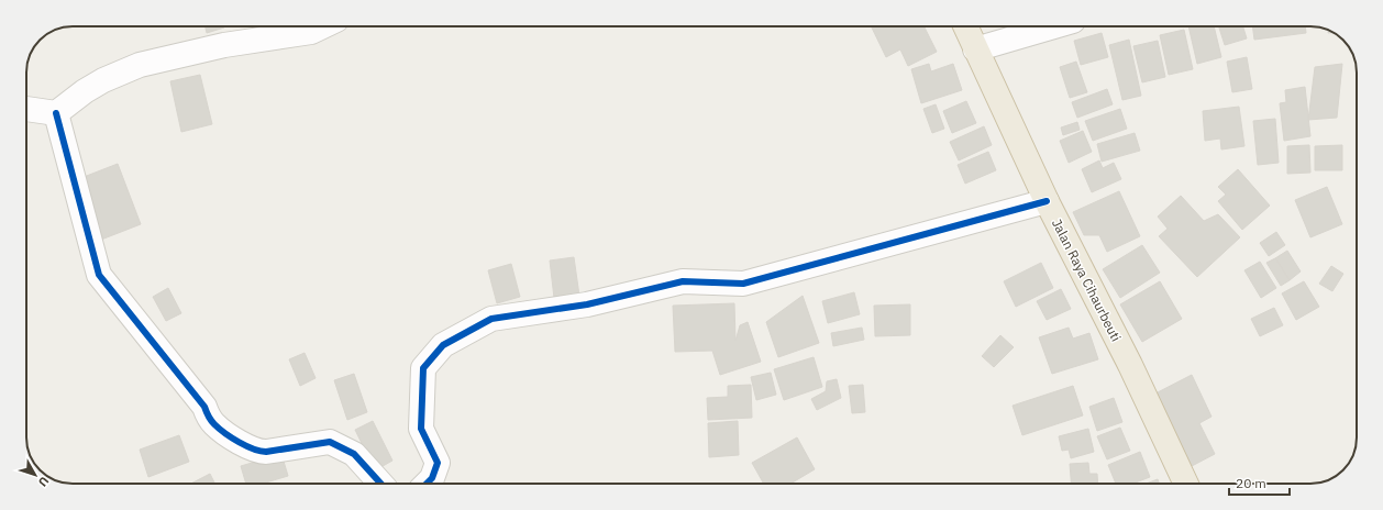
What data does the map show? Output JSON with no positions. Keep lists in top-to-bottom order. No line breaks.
{"streets":{"highway":["Jalan Raya Cihaurbeuti"]},"scale_bar":"20 m","north":"bottom right"}
